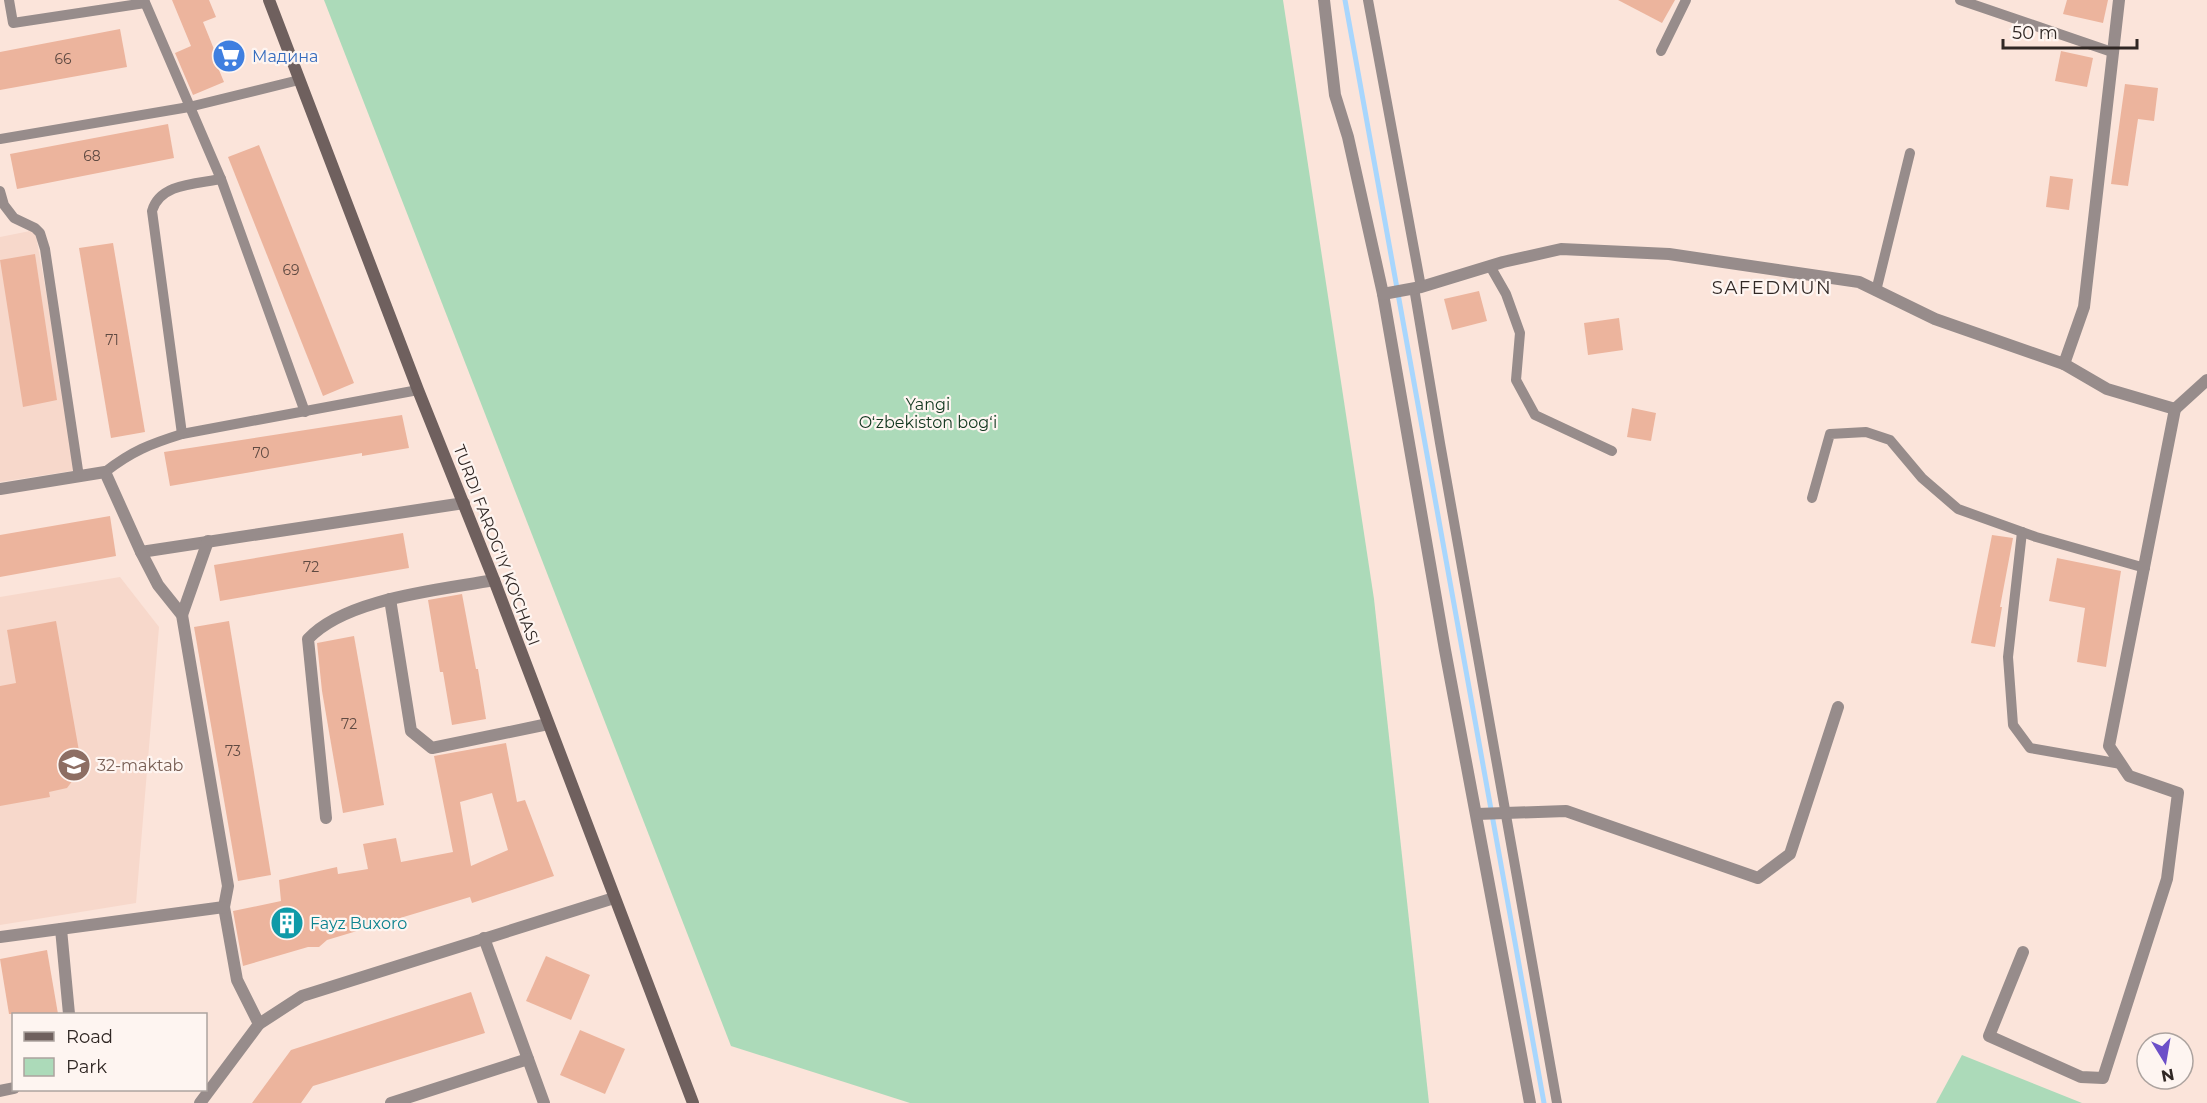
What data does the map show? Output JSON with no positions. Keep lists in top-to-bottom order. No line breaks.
{"streets":{"main road":["TURDI FAROG'IY KO'CHASI"]},"districts":["SAFEDMUN"],"parks":["Yangi Oʻzbekiston bogʻi"],"places":{"supermarket":["Мадина"],"school or university":["32-maktab"],"building":["Fayz Buxoro"]},"house_numbers":["66","68","69","71","70","72","72","73"],"legend":["Road","Park"],"scale_bar":"50 m","north":"bottom"}
